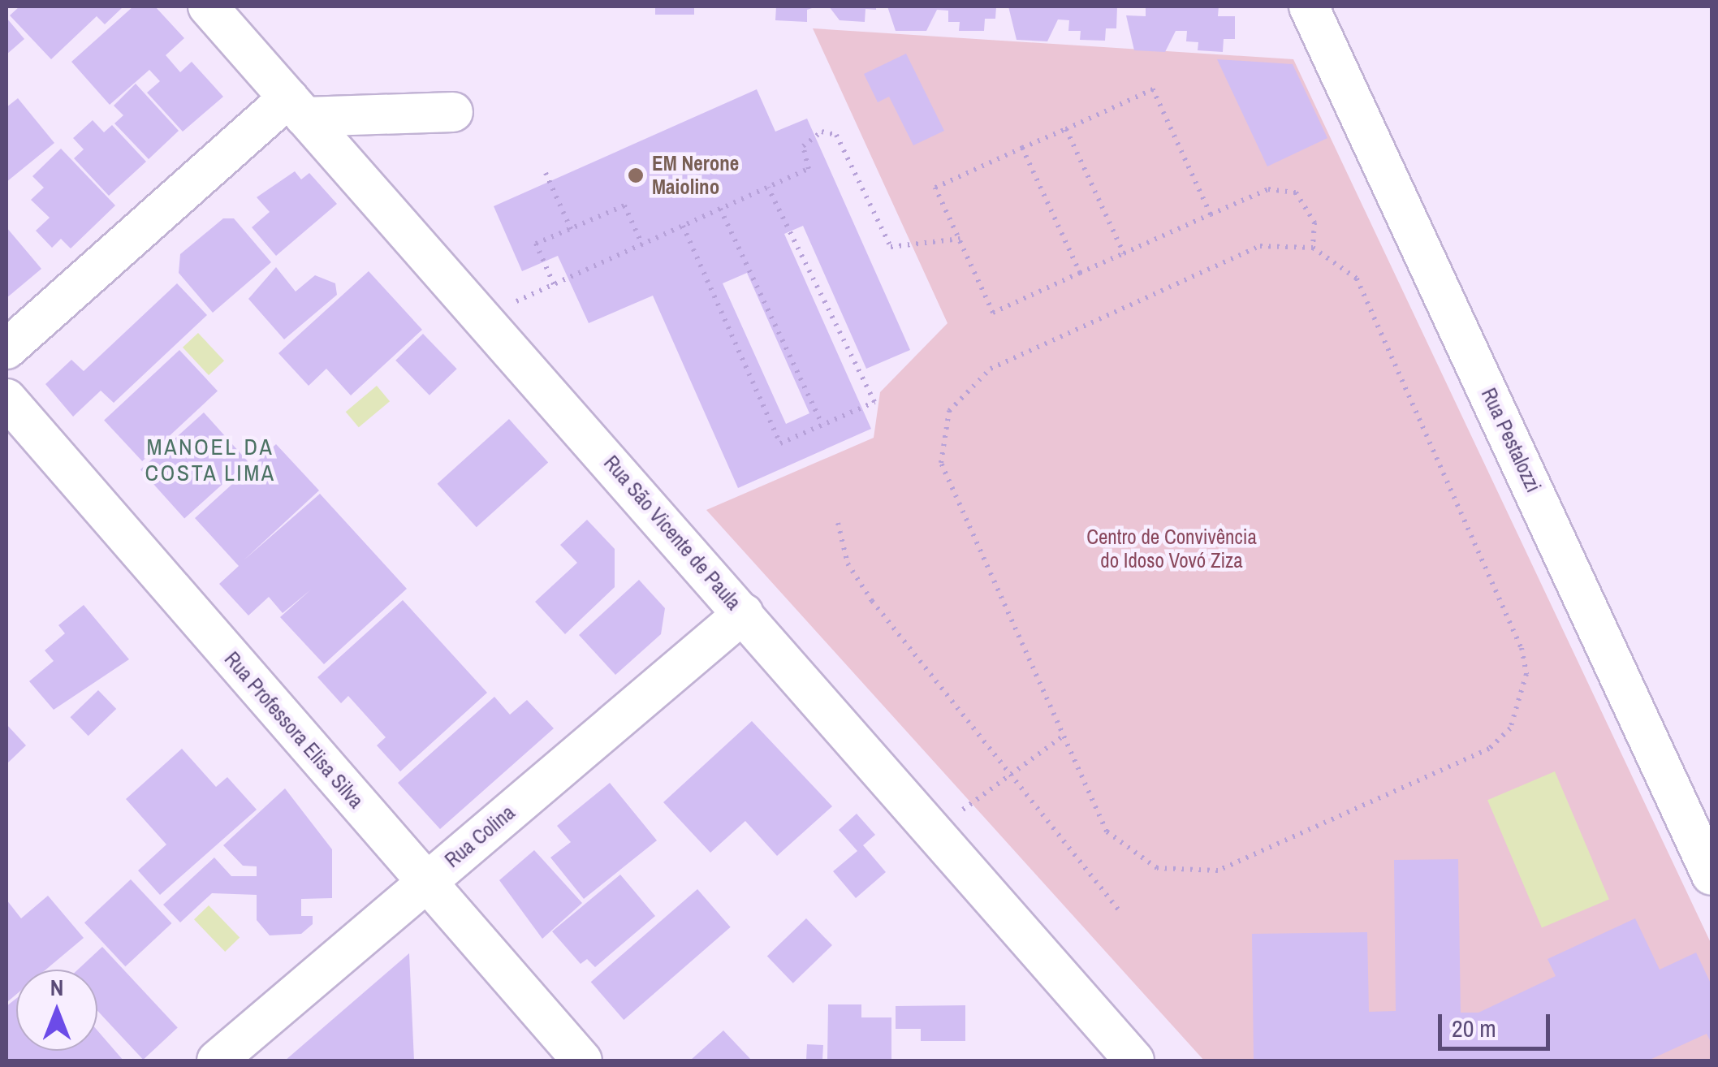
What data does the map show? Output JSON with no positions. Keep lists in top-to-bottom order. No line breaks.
{"streets":{"street":["Rua Pestalozzi","Rua São Vicente de Paula","Rua Professora Elisa Silva","Rua Colina"]},"crossings":[["Rua São Vicente de Paula","Rua Colina"],["Rua Professora Elisa Silva","Rua Colina"]],"districts":["MANOEL DA COSTA LIMA"],"parks":["Centro de Convivência do Idoso Vovó Ziza"],"places":["EM Nerone Maiolino"],"scale_bar":"20 m","north":"top"}
